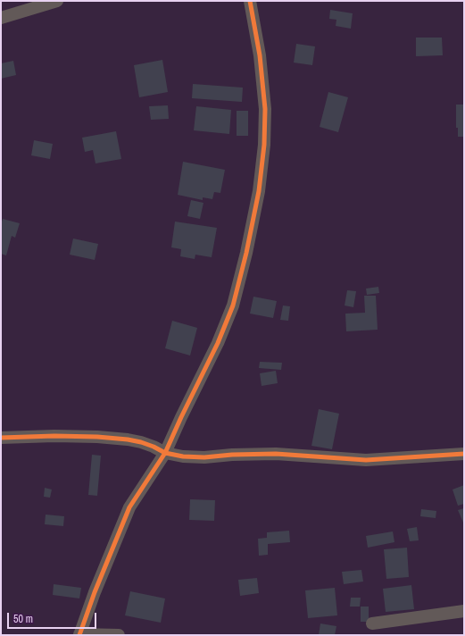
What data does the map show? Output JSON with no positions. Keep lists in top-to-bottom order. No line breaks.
{"scale_bar":"50 m"}
